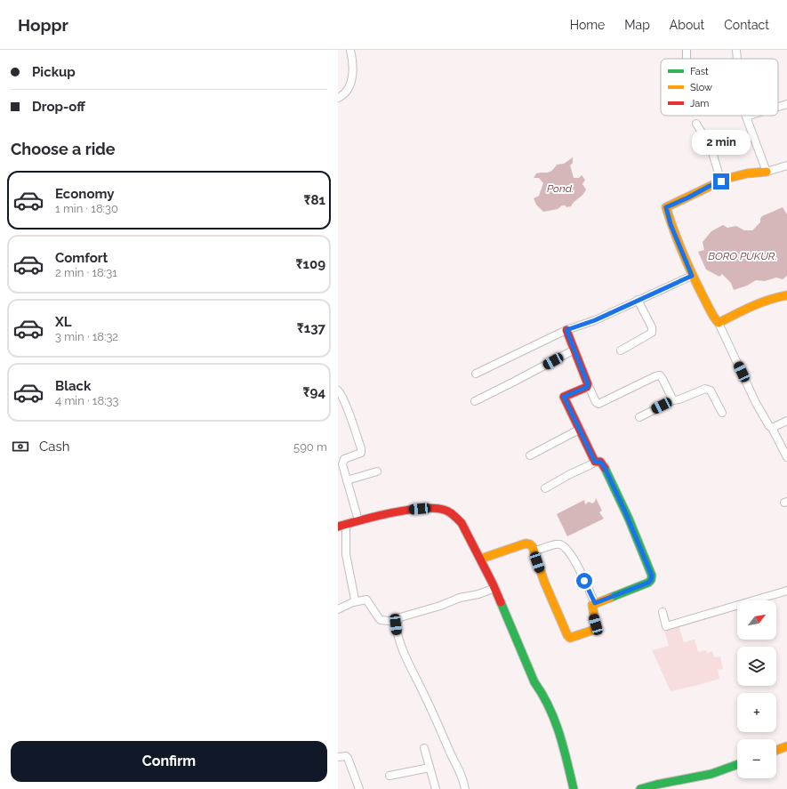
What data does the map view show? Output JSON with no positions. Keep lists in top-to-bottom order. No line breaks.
{"water":["Pond.","BORO PUKUR."],"legend":["Fast","Slow","Jam"],"north":"top right","page":{"header":"Hoppr","nav":["Home","Map","About","Contact"],"banner":["Pickup","Drop-off"],"heading":"Choose a ride","bubble":"2 min","list":[{"name":"Economy","note":"1 min · 18:30","value":"₹81"},{"name":"Comfort","note":"2 min · 18:31","value":"₹109"},{"name":"XL","note":"3 min · 18:32","value":"₹137"},{"name":"Black","note":"4 min · 18:33","value":"₹94"}],"pay":["Cash","590 m"],"map_buttons":["+","−"],"buttons":"Confirm"}}
